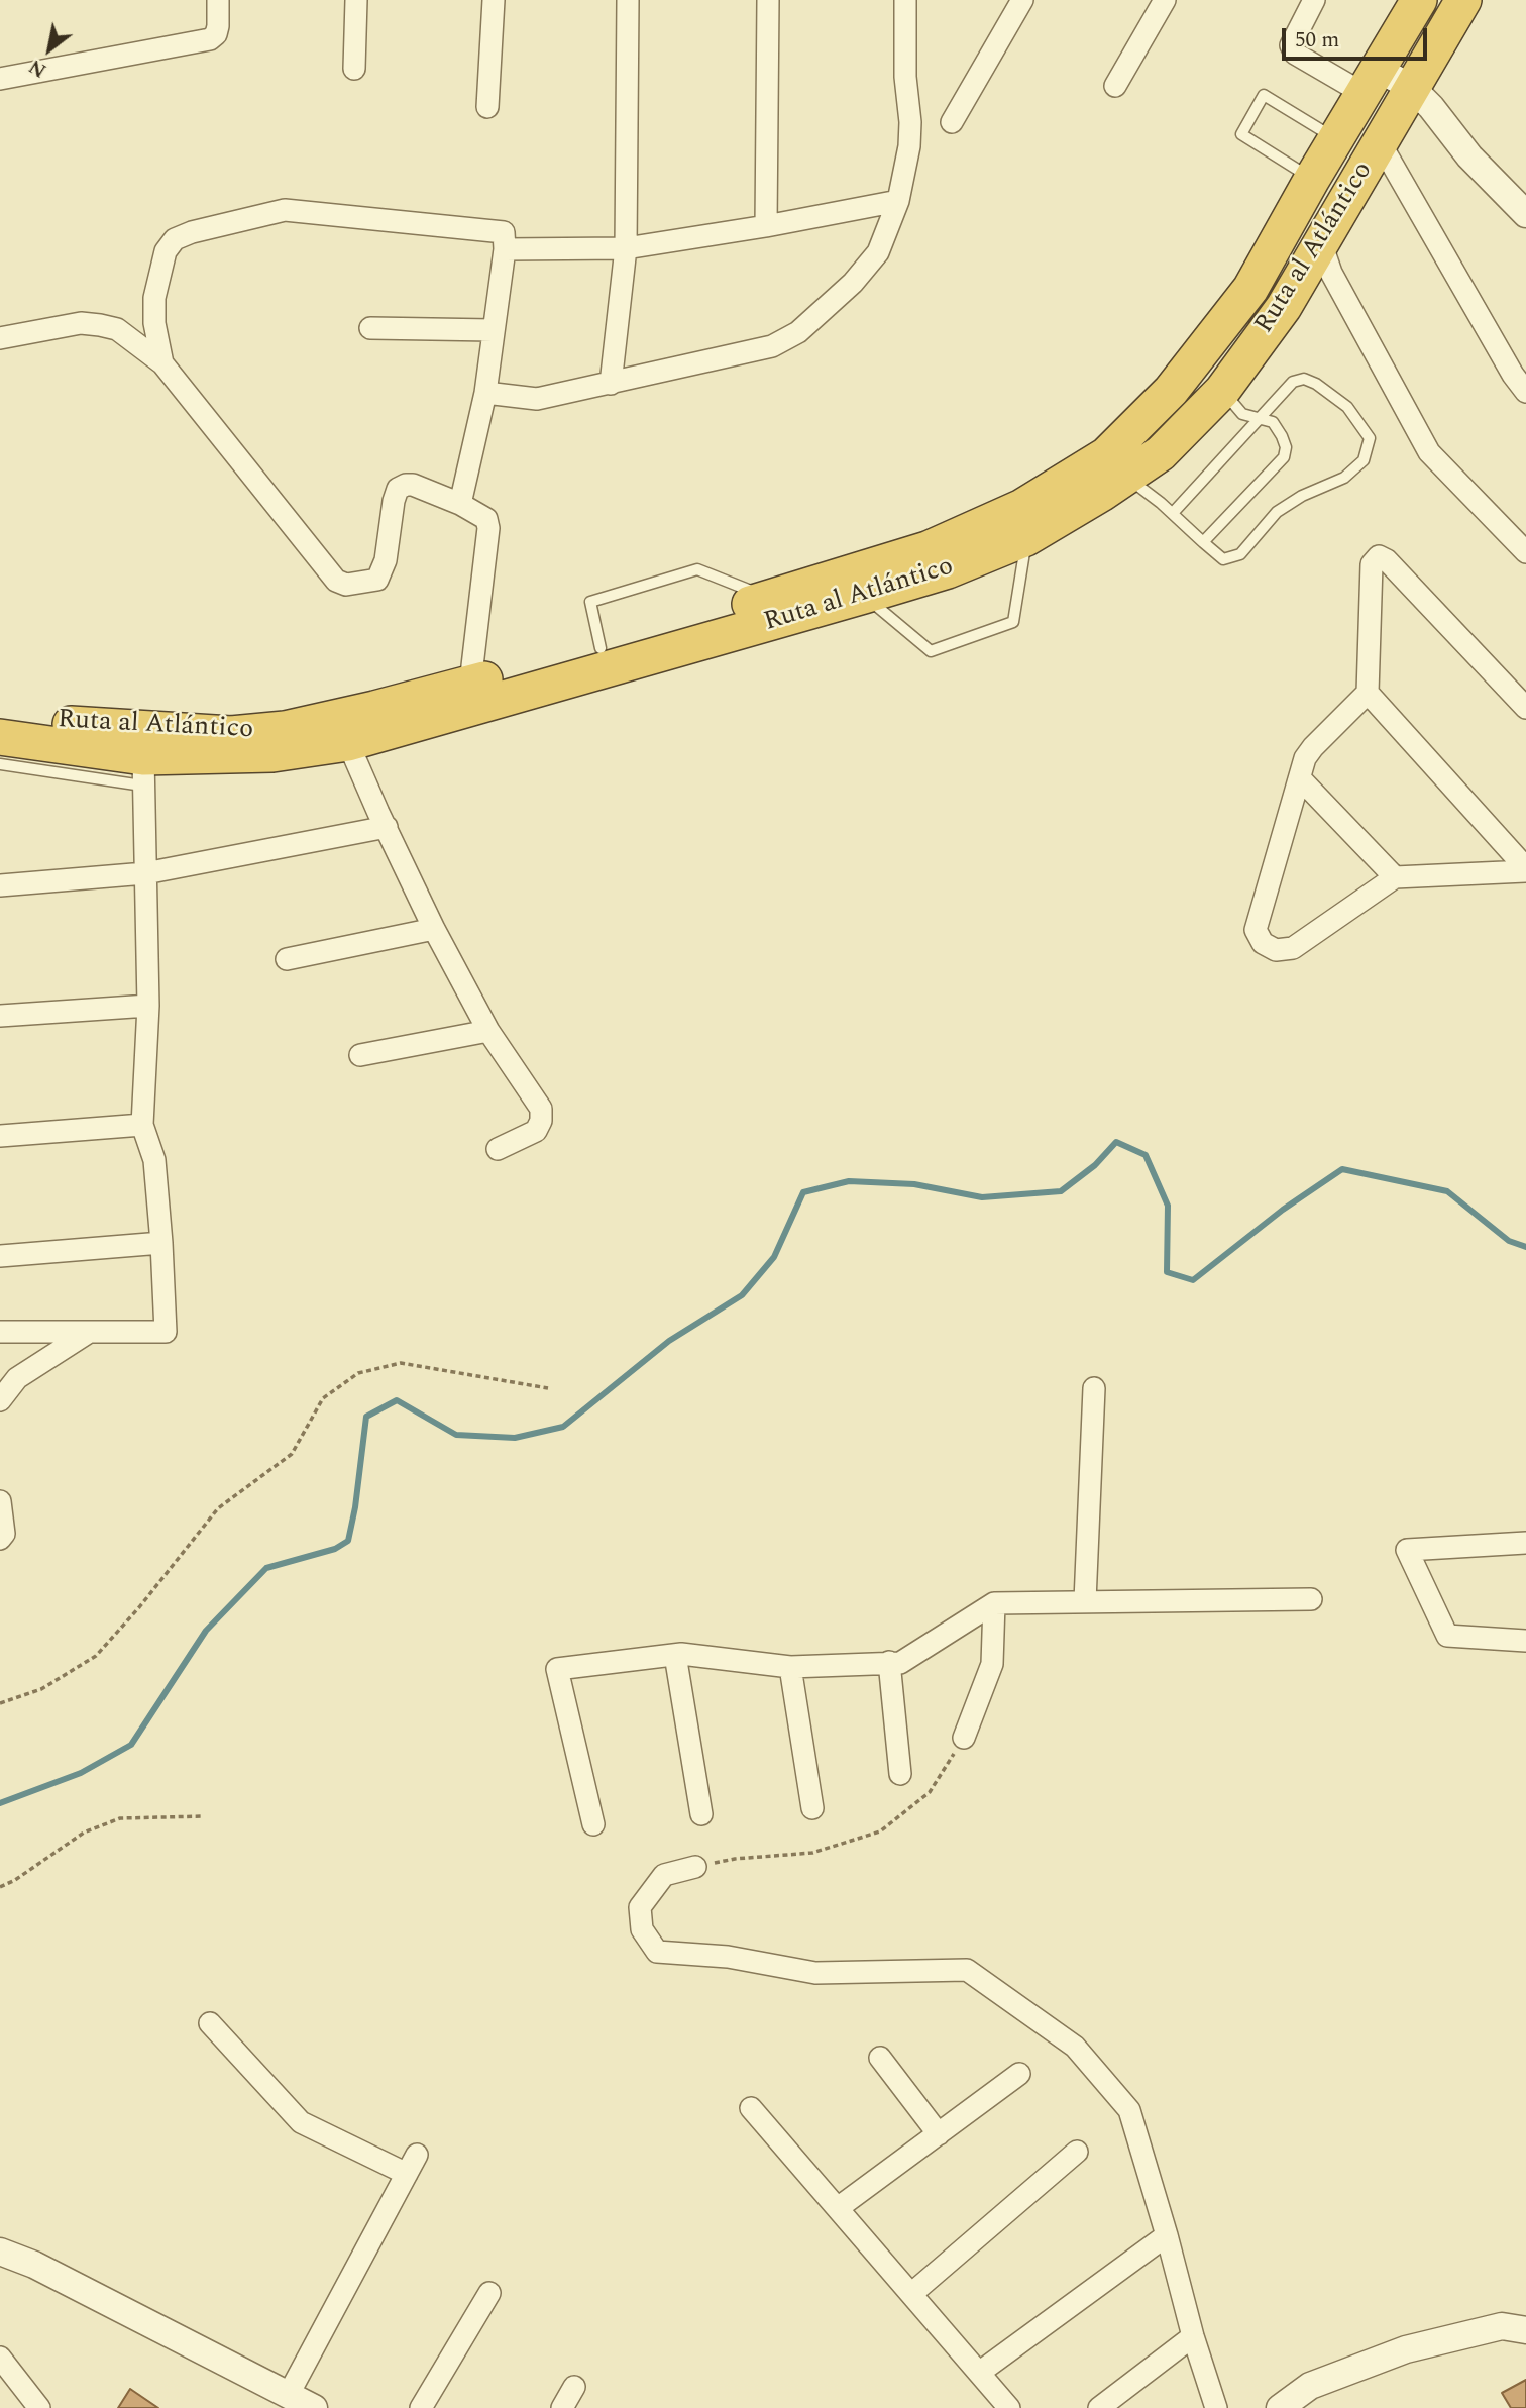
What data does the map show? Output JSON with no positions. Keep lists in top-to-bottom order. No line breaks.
{"streets":{"highway":["Ruta al Atlántico"]},"scale_bar":"50 m","north":"bottom left"}
